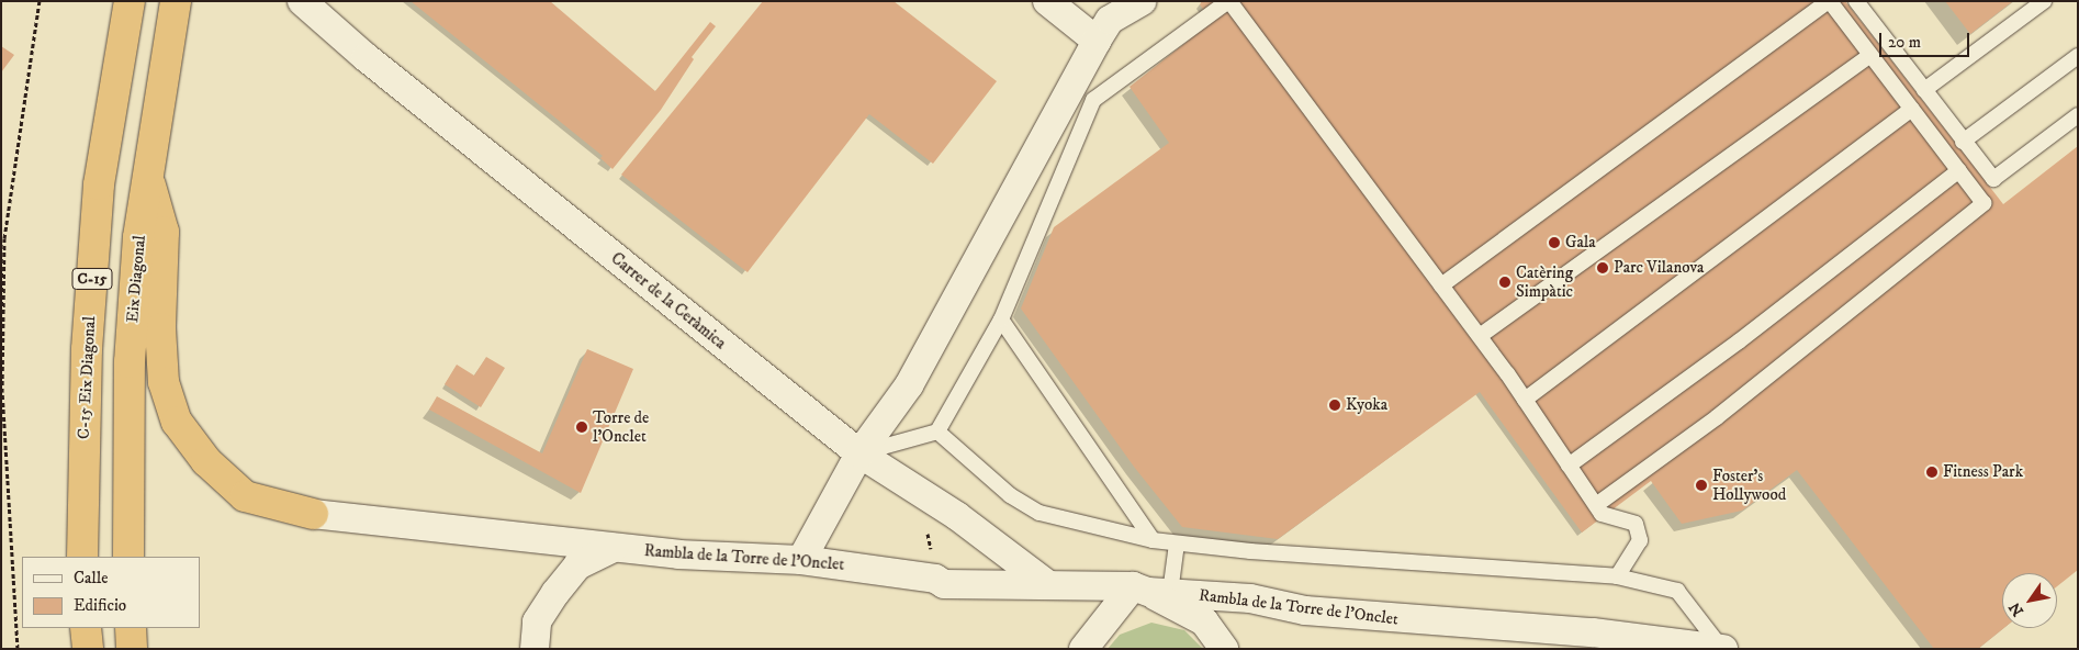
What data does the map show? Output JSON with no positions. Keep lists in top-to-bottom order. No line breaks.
{"streets":{"highway":["C-15","Eix Diagonal","C-15 Eix Diagonal"],"street":["Carrer de la Ceràmica","Rambla de la Torre de l'Onclet"]},"crossings":[["Carrer de la Ceràmica","Rambla de la Torre de l'Onclet"]],"places":["Gala","Parc Vilanova","Catèring Simpàtic","Kyoka","Torre de l'Onclet","Fitness Park","Foster's Hollywood"],"legend":["Calle","Edificio"],"scale_bar":"20 m","north":"bottom left"}
